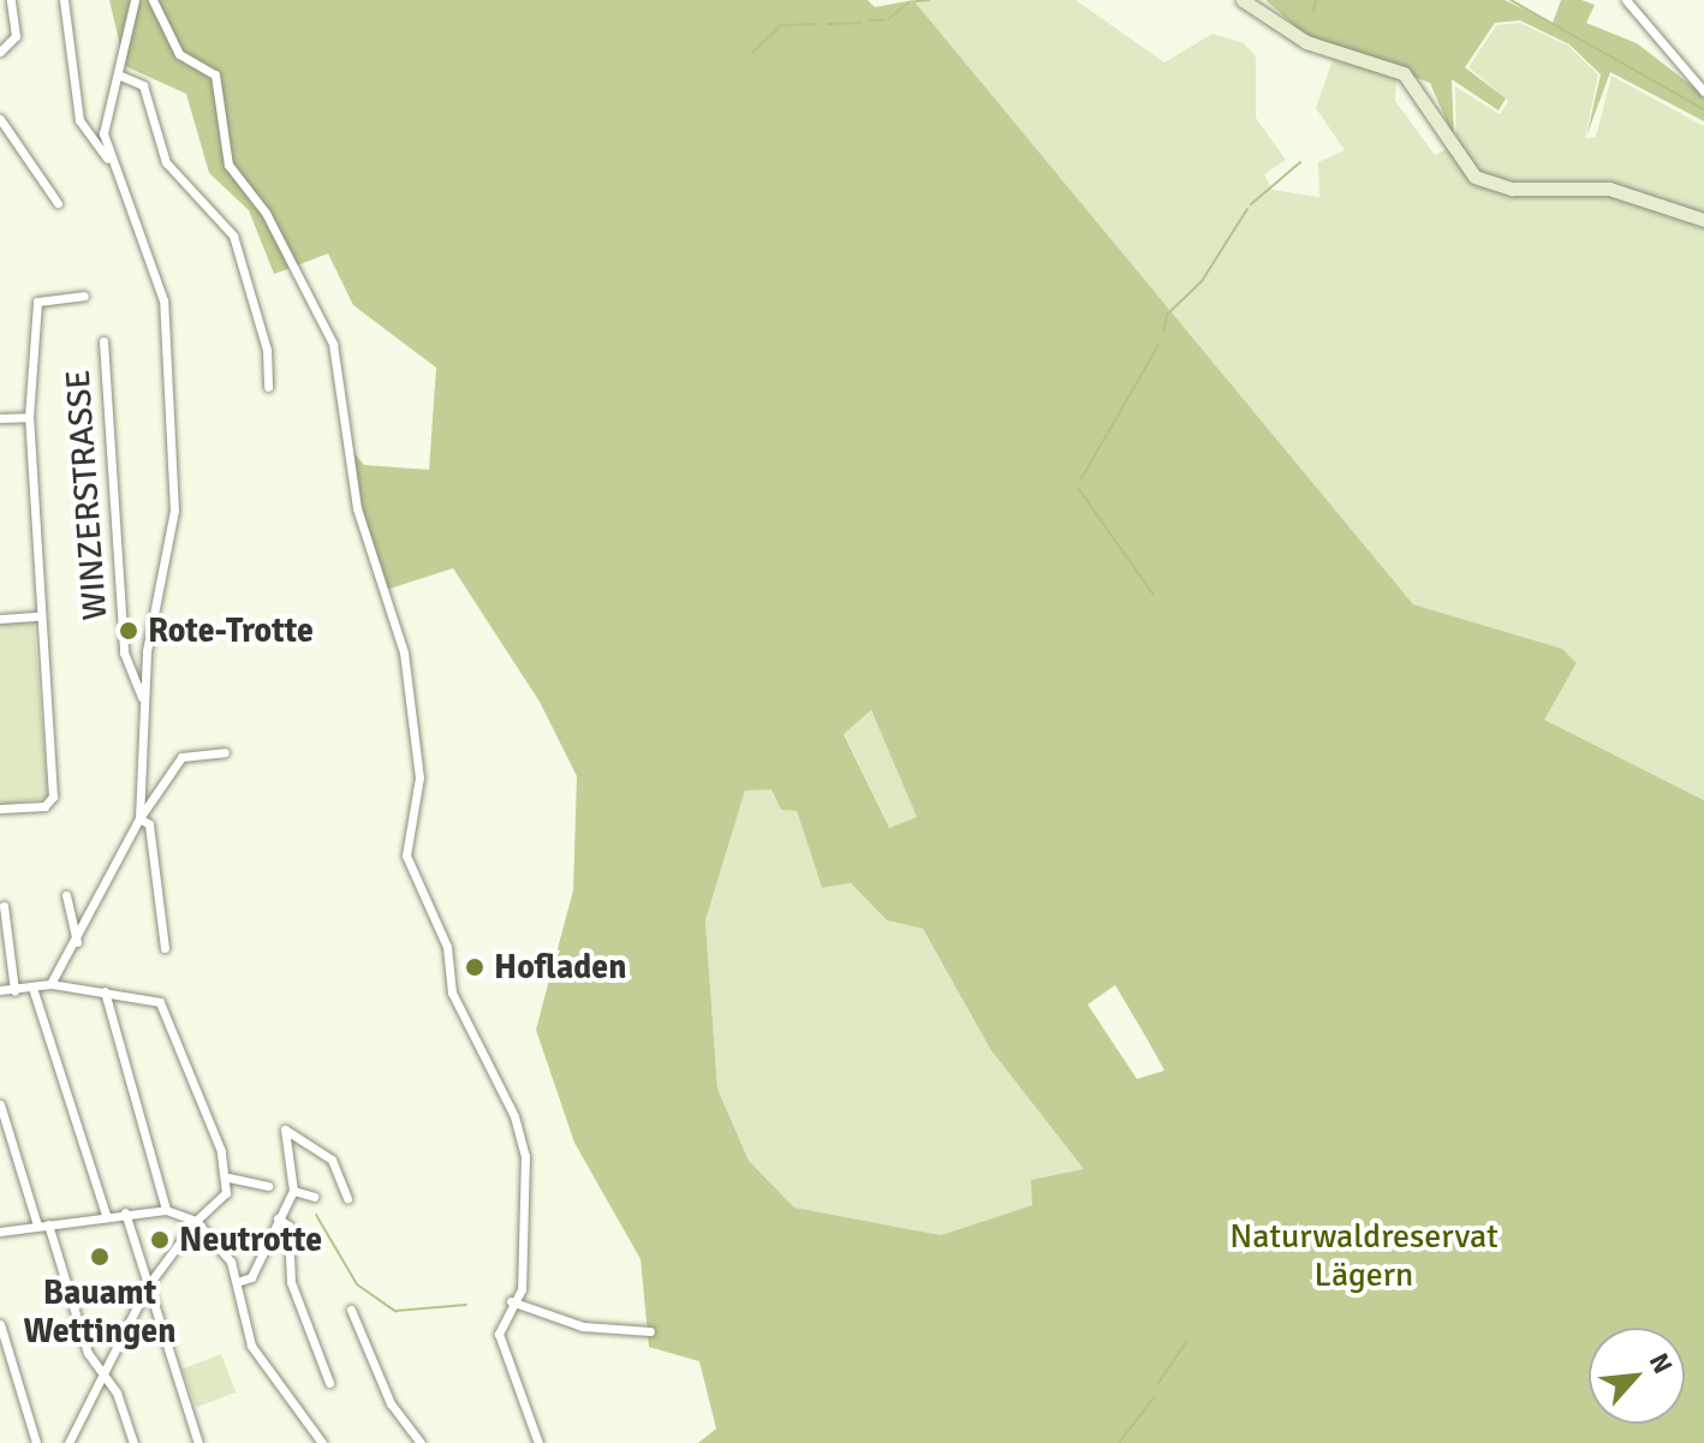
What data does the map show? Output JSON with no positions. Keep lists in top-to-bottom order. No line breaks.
{"streets":{"street":["WINZERSTRASSE"]},"parks":["Naturwaldreservat Lägern"],"places":["Rote-Trotte","Hofladen","Neutrotte","Bauamt Wettingen"],"north":"top right"}
